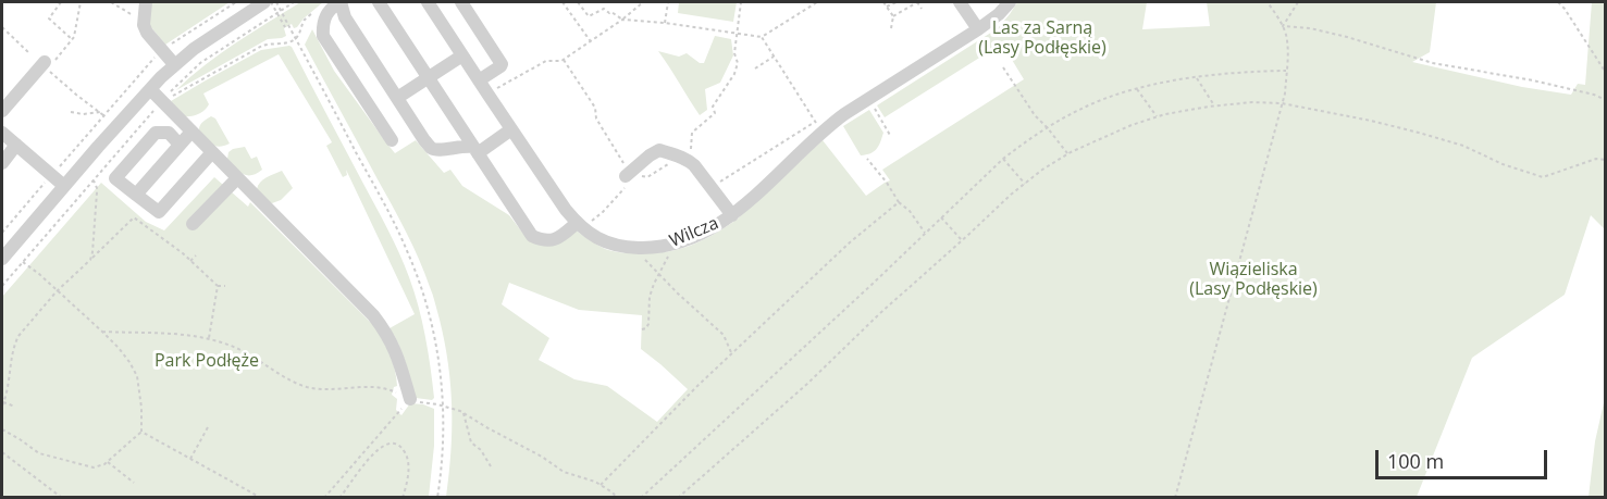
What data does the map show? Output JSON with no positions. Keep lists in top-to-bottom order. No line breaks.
{"streets":{"street":["Wilcza"]},"parks":["Las za Sarną (Lasy Podłęskie)","Wiązieliska (Lasy Podłęskie)","Park Podłęże"],"scale_bar":"100 m"}
